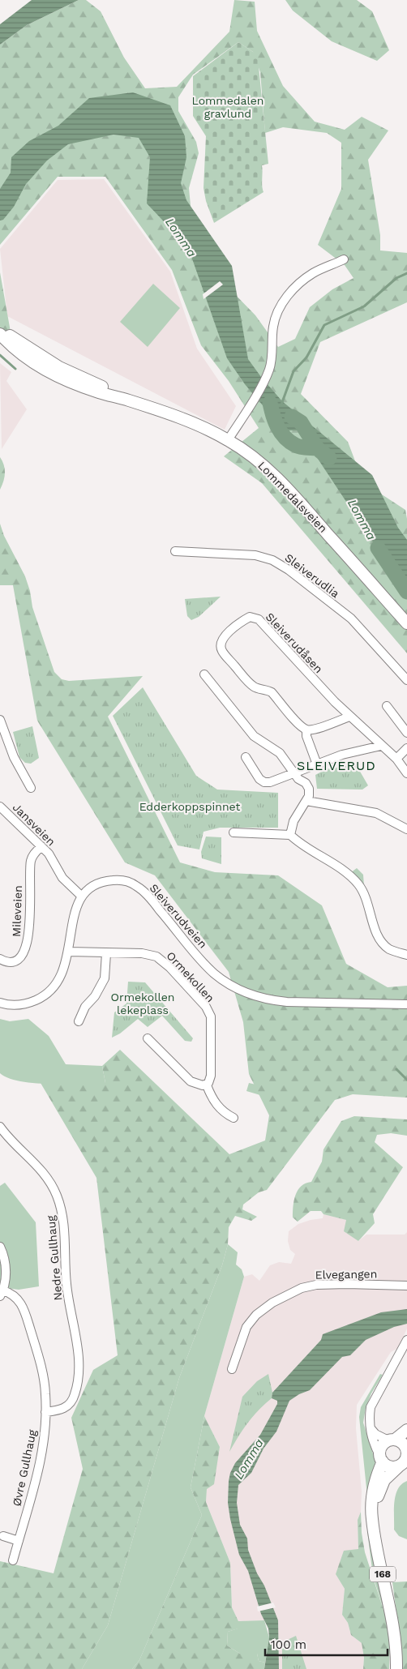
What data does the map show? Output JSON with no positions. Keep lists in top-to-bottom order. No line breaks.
{"streets":{"main road":["Lommedalsveien","168"],"street":["Sleiverudlia","Sleiverudåsen","Jansveien","Mileveien","Sleiverudveien","Ormekollen","Nedre Gullhaug","Elvegangen","Øvre Gullhaug"]},"crossings":[["Jansveien","Mileveien"],["Jansveien","Sleiverudveien"],["Nedre Gullhaug","Øvre Gullhaug"]],"districts":["SLEIVERUD"],"water":["Lomma"],"parks":["Lommedalen gravlund","Edderkoppspinnet","Ormekollen lekeplass"],"scale_bar":"100 m"}
